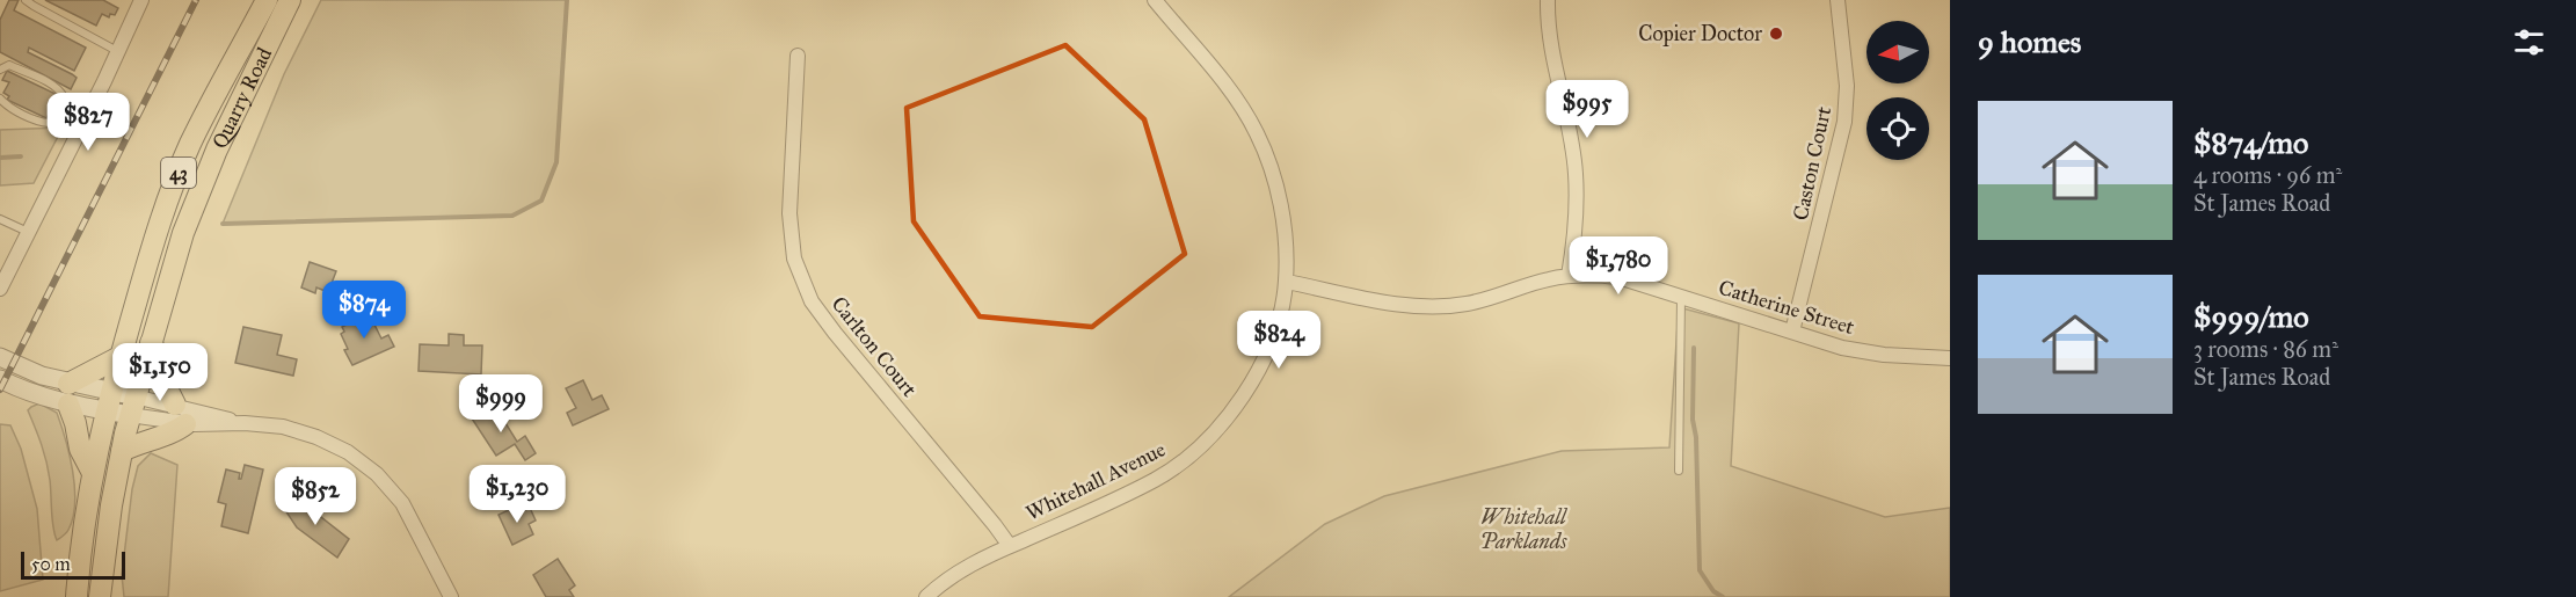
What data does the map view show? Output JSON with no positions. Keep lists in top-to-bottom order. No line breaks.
{"streets":{"main road":["Quarry Road","43"],"street":["Caston Court","Catherine Street","Carlton Court","Whitehall Avenue"]},"crossings":[["Quarry Road","43"],["Caston Court","Catherine Street"],["Catherine Street","Whitehall Avenue"],["Carlton Court","Whitehall Avenue"]],"parks":["Whitehall Parklands"],"places":["Copier Doctor"],"scale_bar":"50 m","north":"left","page":{"heading":"9 homes","price":["$995","$827","$1,780","$874","$824","$1,150","$999","$1,230","$852"],"list":[{"name":"$874/mo","note":"4 rooms · 96 m² · St James Road"},{"name":"$999/mo","note":"3 rooms · 86 m² · St James Road"}],"scale":"50 m"}}
